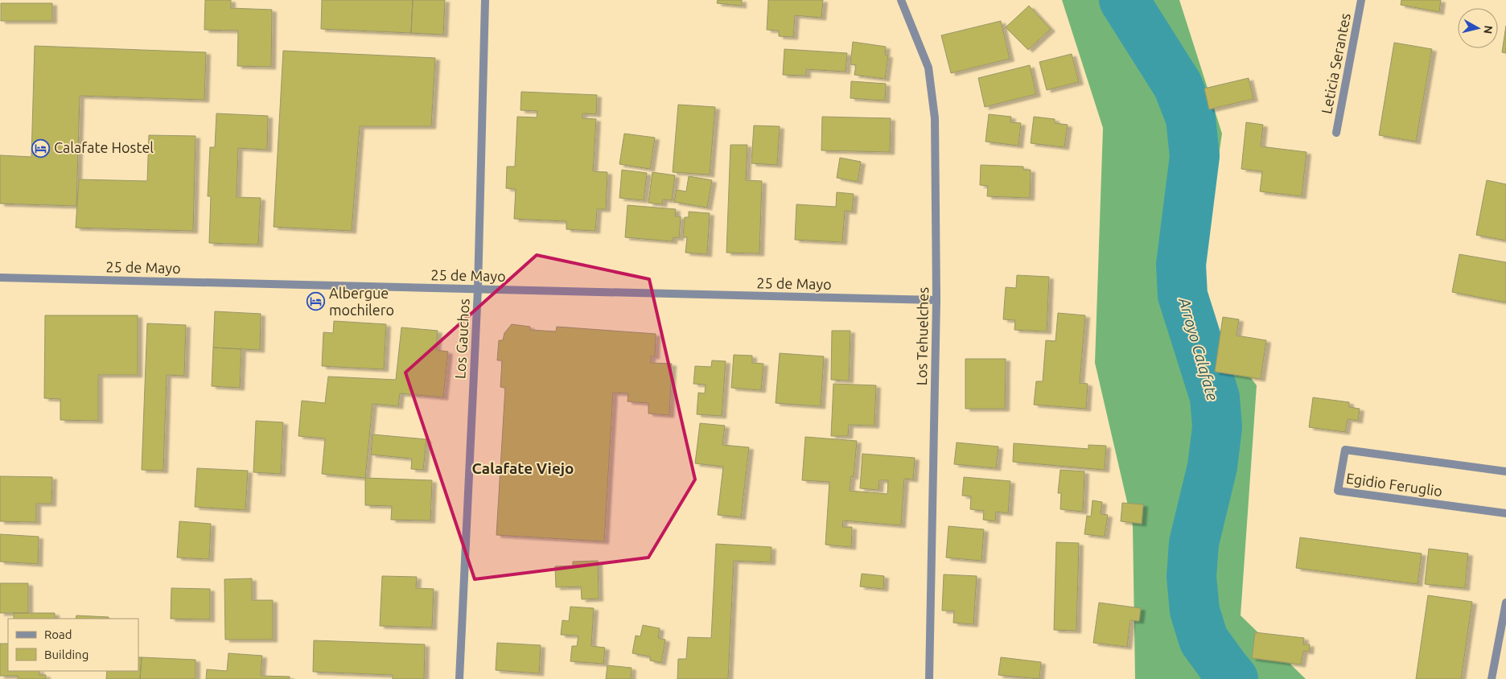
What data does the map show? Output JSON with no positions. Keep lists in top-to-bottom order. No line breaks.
{"streets":{"street":["Leticia Serantes","25 de Mayo","Los Tehuelches","Los Gauchos","Egidio Feruglio"]},"crossings":[["25 de Mayo","Los Tehuelches"],["25 de Mayo","Los Gauchos"]],"districts":["Calafate Viejo"],"water":["Arroyo Calafate"],"places":{"hotel":["Calafate Hostel","Albergue mochilero"]},"legend":["Road","Building"],"north":"right"}
